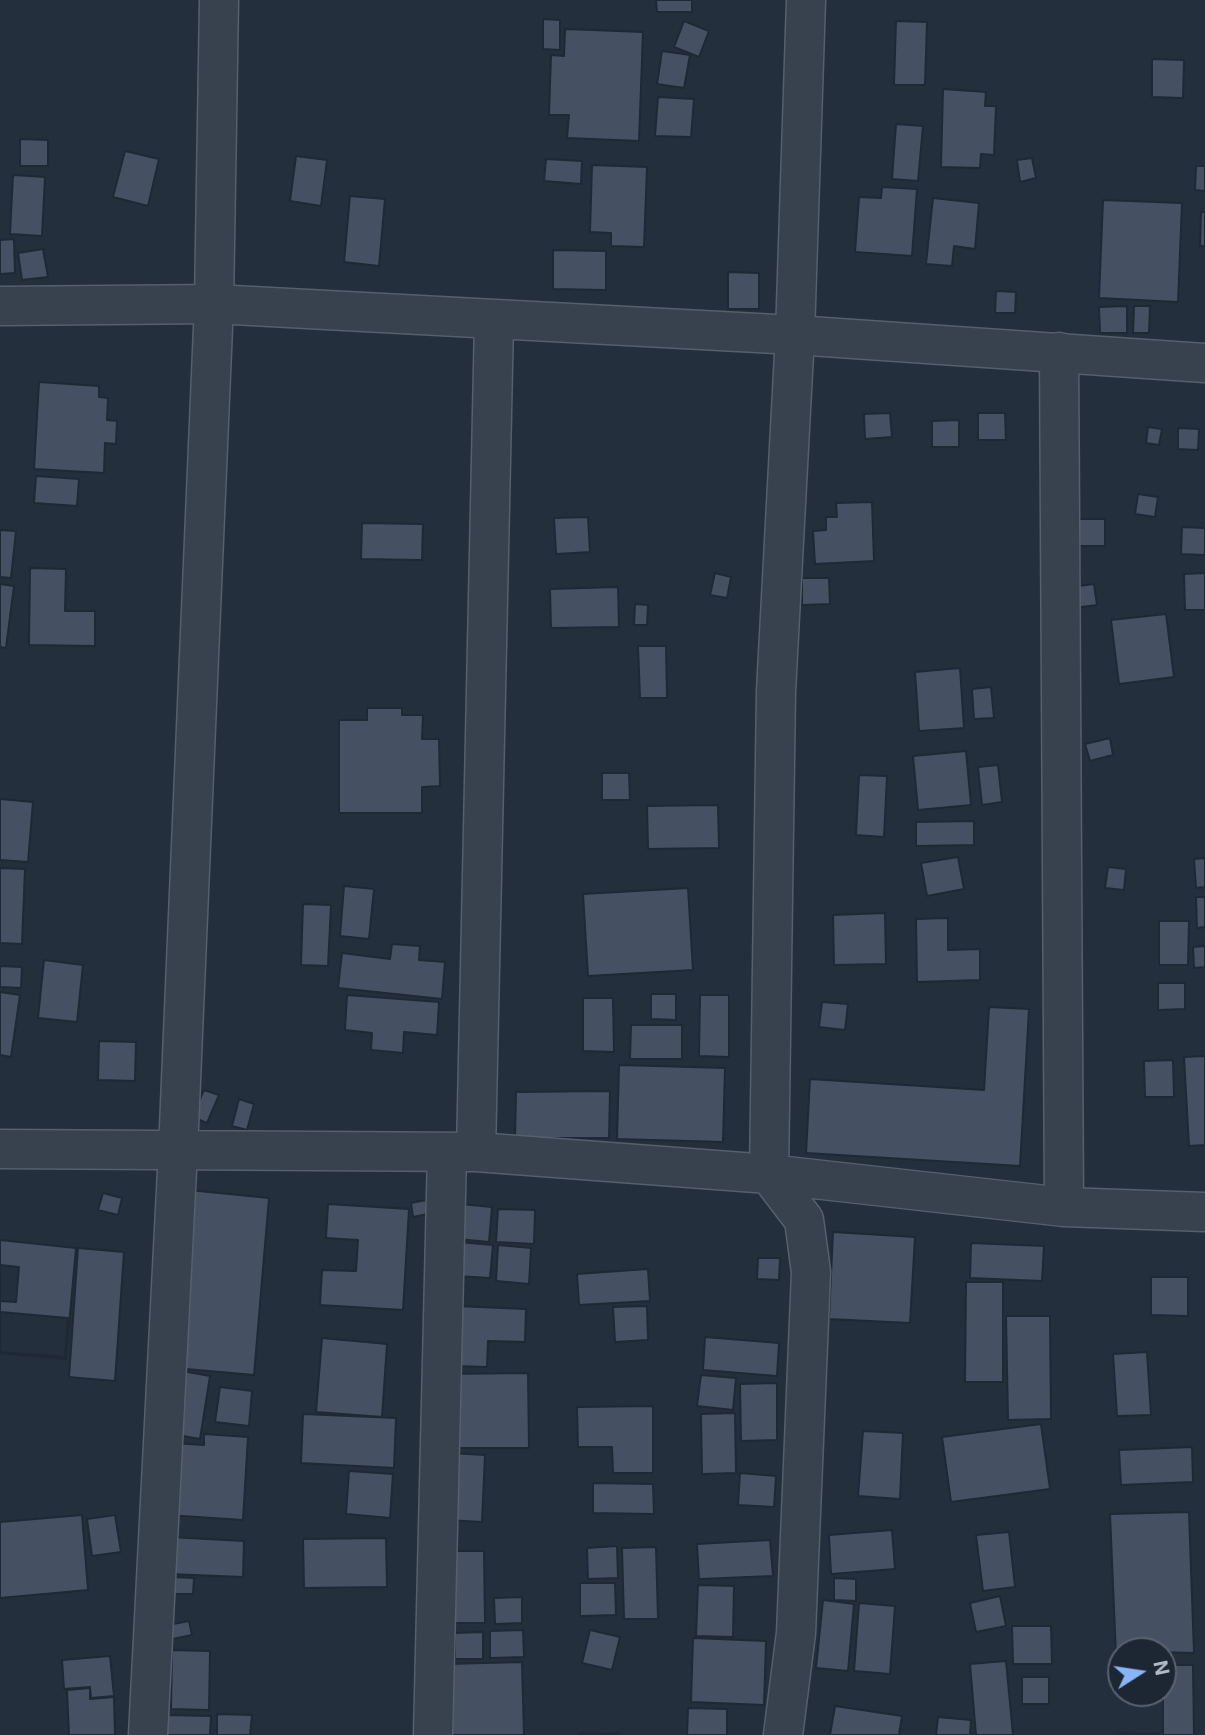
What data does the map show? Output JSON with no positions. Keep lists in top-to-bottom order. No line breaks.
{"north":"right"}
